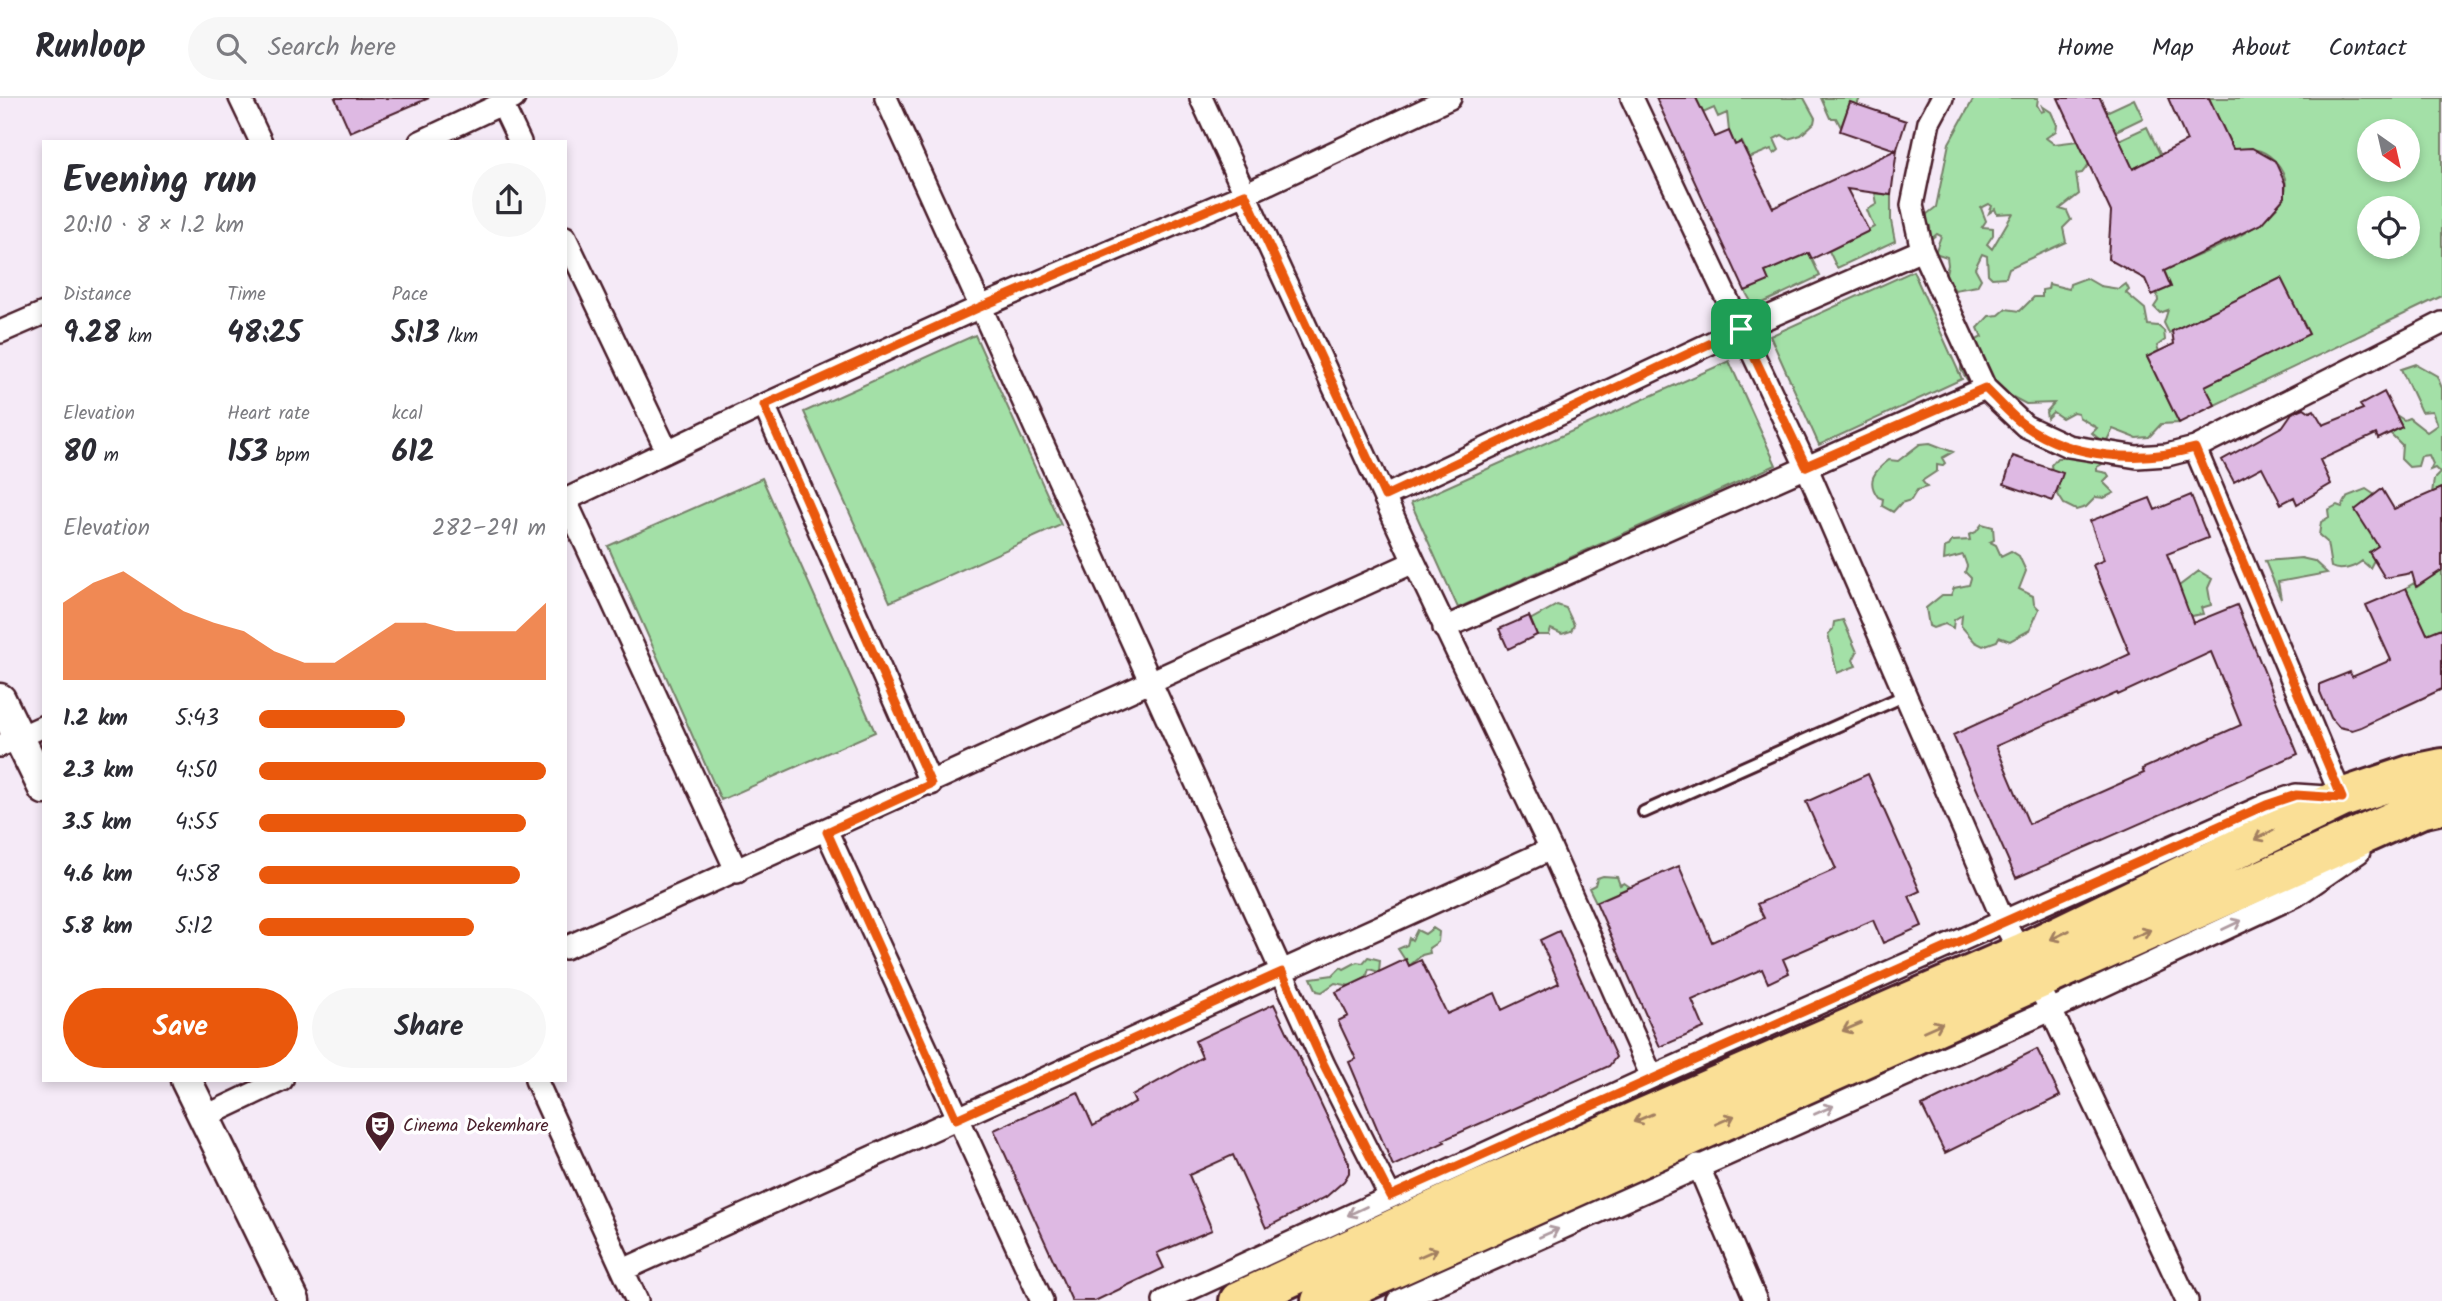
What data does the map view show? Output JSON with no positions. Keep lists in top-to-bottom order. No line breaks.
{"places":{"theatre":["Cinema Dekemhare"]},"north":"bottom right","page":{"header":"Runloop","search":"Search here","nav":["Home","Map","About","Contact"],"heading":["Evening run","20:10 · 8 × 1.2 km"],"stats":[["Distance","9.28 km"],["Time","48:25"],["Pace","5:13 /km"],["Elevation","80 m"],["Heart rate","153 bpm"],["kcal","612"]],"chart":["Elevation","282–291 m"],"list":[{"name":"1.2 km","note":"5:43"},{"name":"2.3 km","note":"4:50"},{"name":"3.5 km","note":"4:55"},{"name":"4.6 km","note":"4:58"},{"name":"5.8 km","note":"5:12"}],"buttons":["Save","Share"]}}
